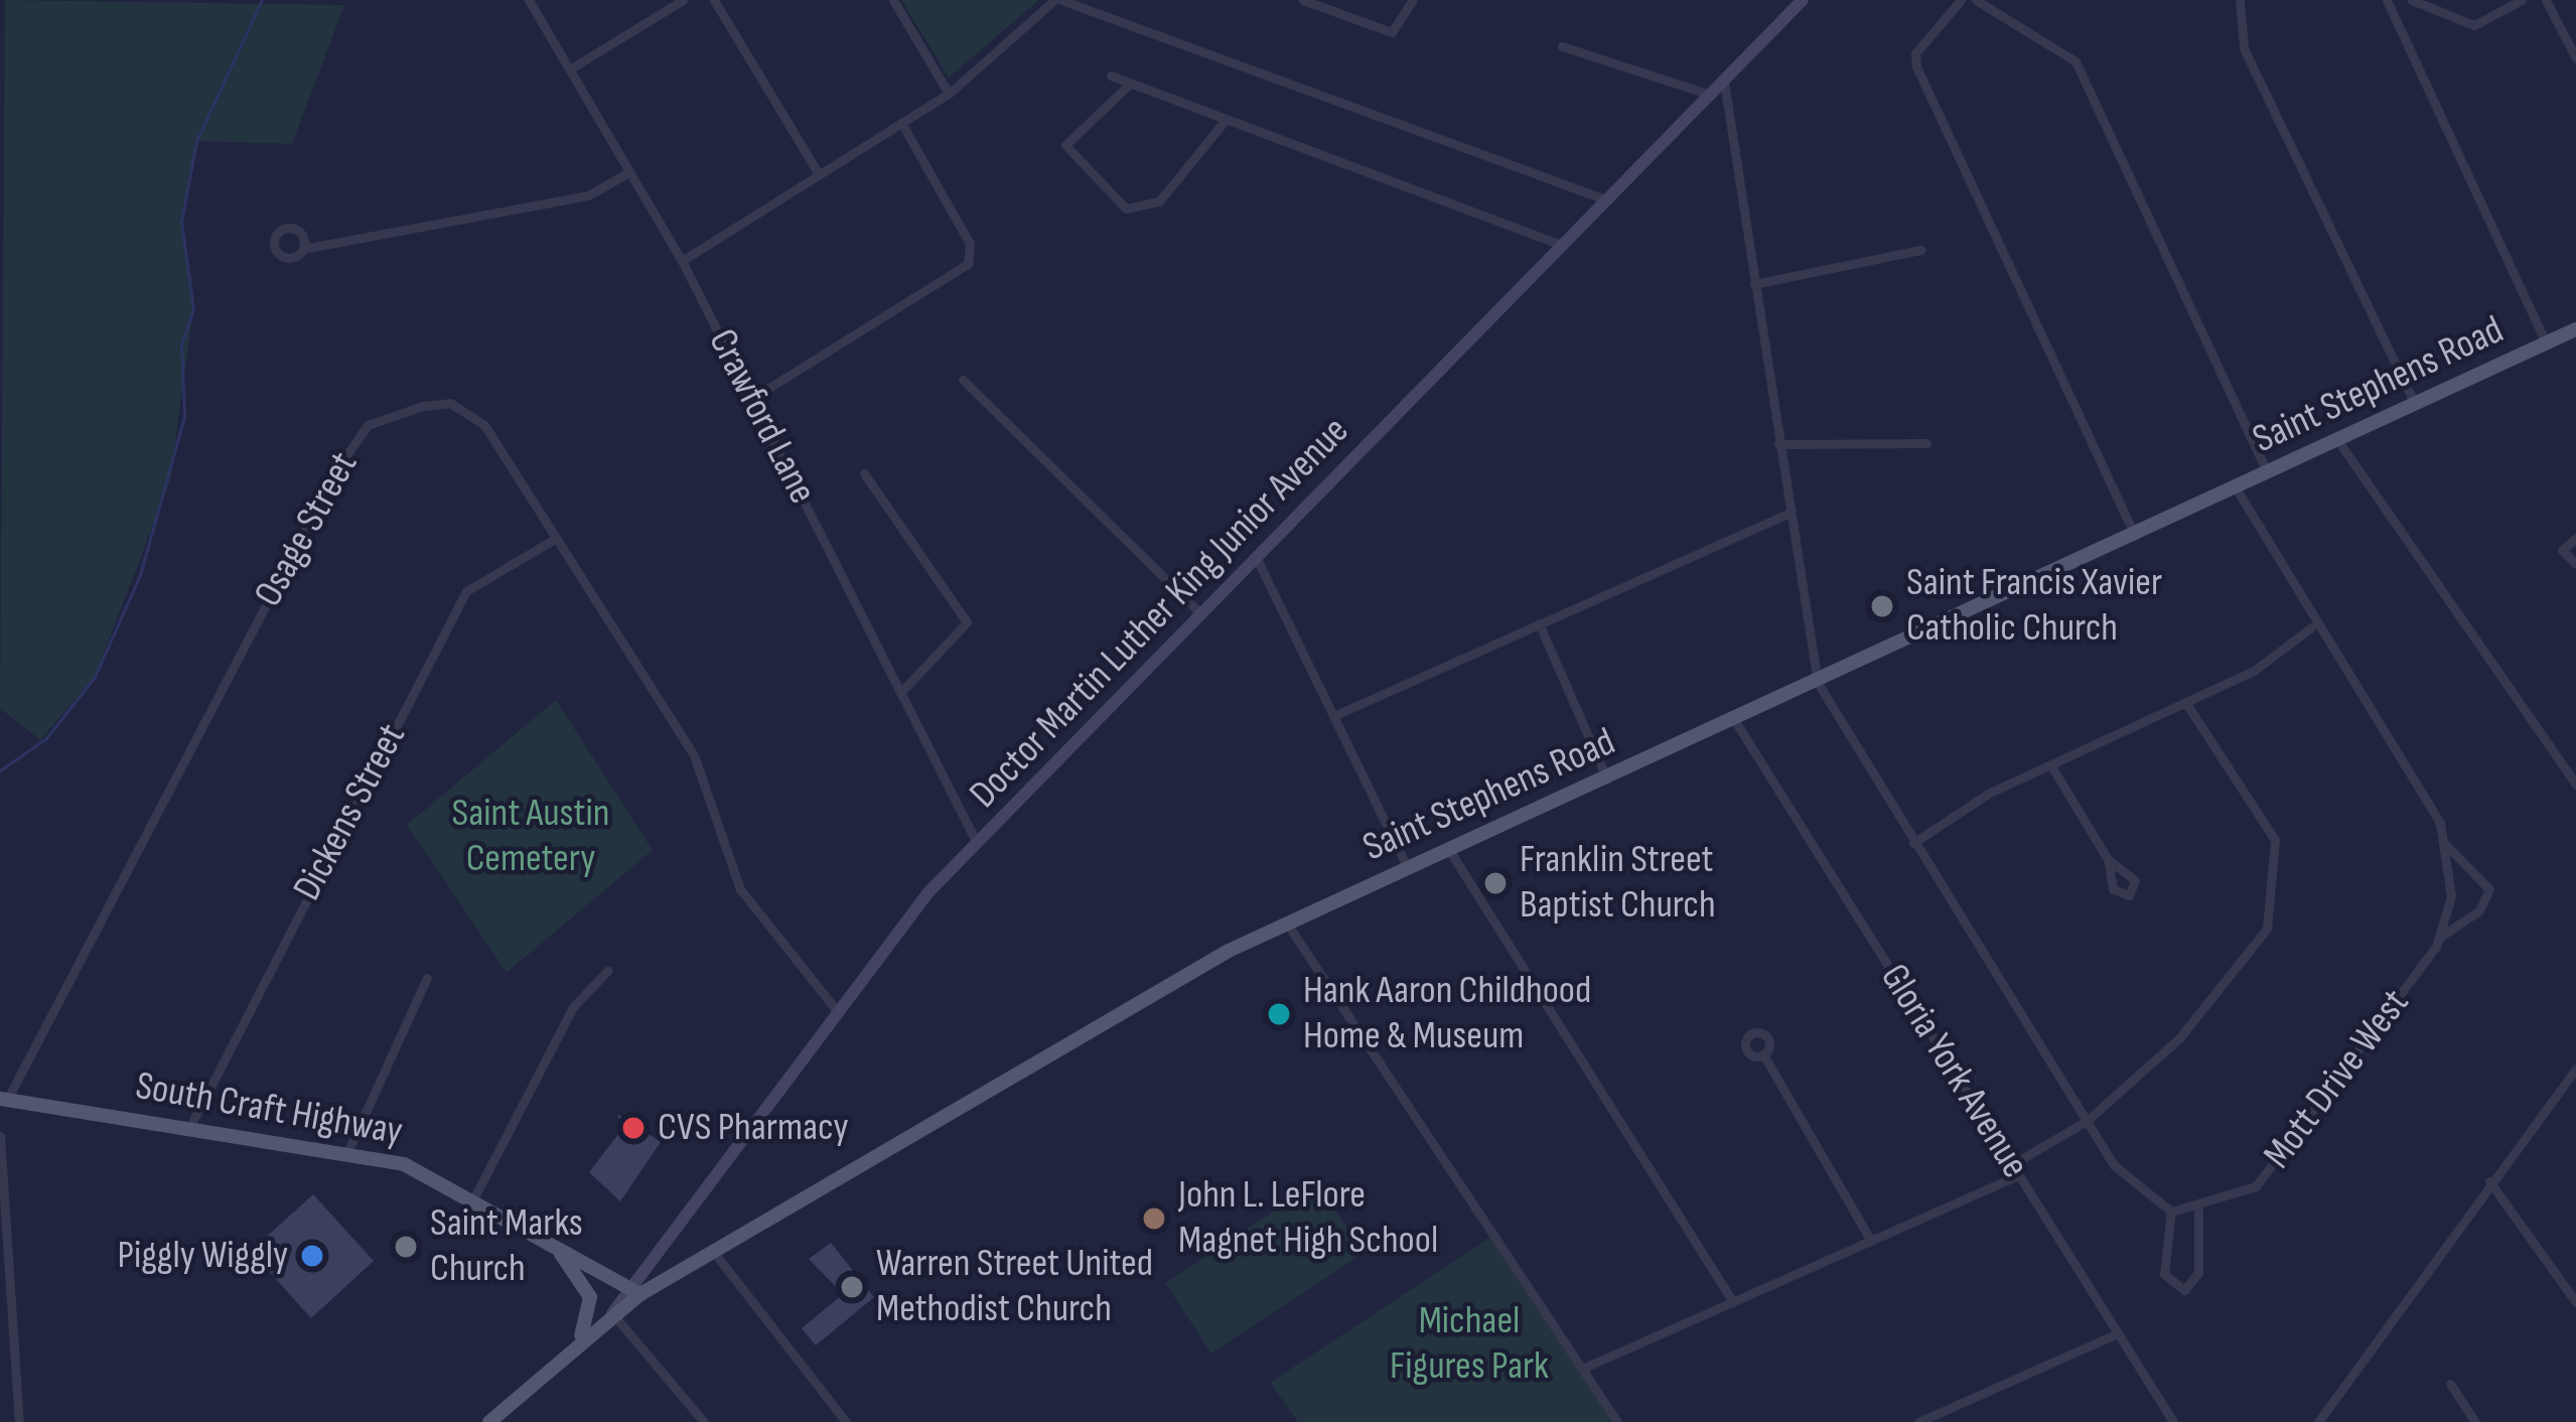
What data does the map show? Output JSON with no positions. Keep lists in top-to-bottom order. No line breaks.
{"streets":{"main road":["Saint Stephens Road","Doctor Martin Luther King Junior Avenue","South Craft Highway"],"street":["Crawford Lane","Osage Street","Dickens Street","Gloria York Avenue","Mott Drive West"]},"crossings":[["Saint Stephens Road","Doctor Martin Luther King Junior Avenue"],["Saint Stephens Road","Gloria York Avenue"],["Saint Stephens Road","Mott Drive West"],["Saint Stephens Road","South Craft Highway"],["Crawford Lane","Doctor Martin Luther King Junior Avenue"],["Osage Street","Doctor Martin Luther King Junior Avenue"],["Osage Street","Dickens Street"],["Osage Street","South Craft Highway"],["Doctor Martin Luther King Junior Avenue","South Craft Highway"],["Dickens Street","South Craft Highway"]],"parks":["Saint Austin Cemetery","Michael Figures Park"],"places":["Saint Francis Xavier Catholic Church","Franklin Street Baptist Church","Hank Aaron Childhood Home & Museum","CVS Pharmacy","John L. LeFlore Magnet High School","Saint Marks Church","Piggly Wiggly","Warren Street United Methodist Church"]}
